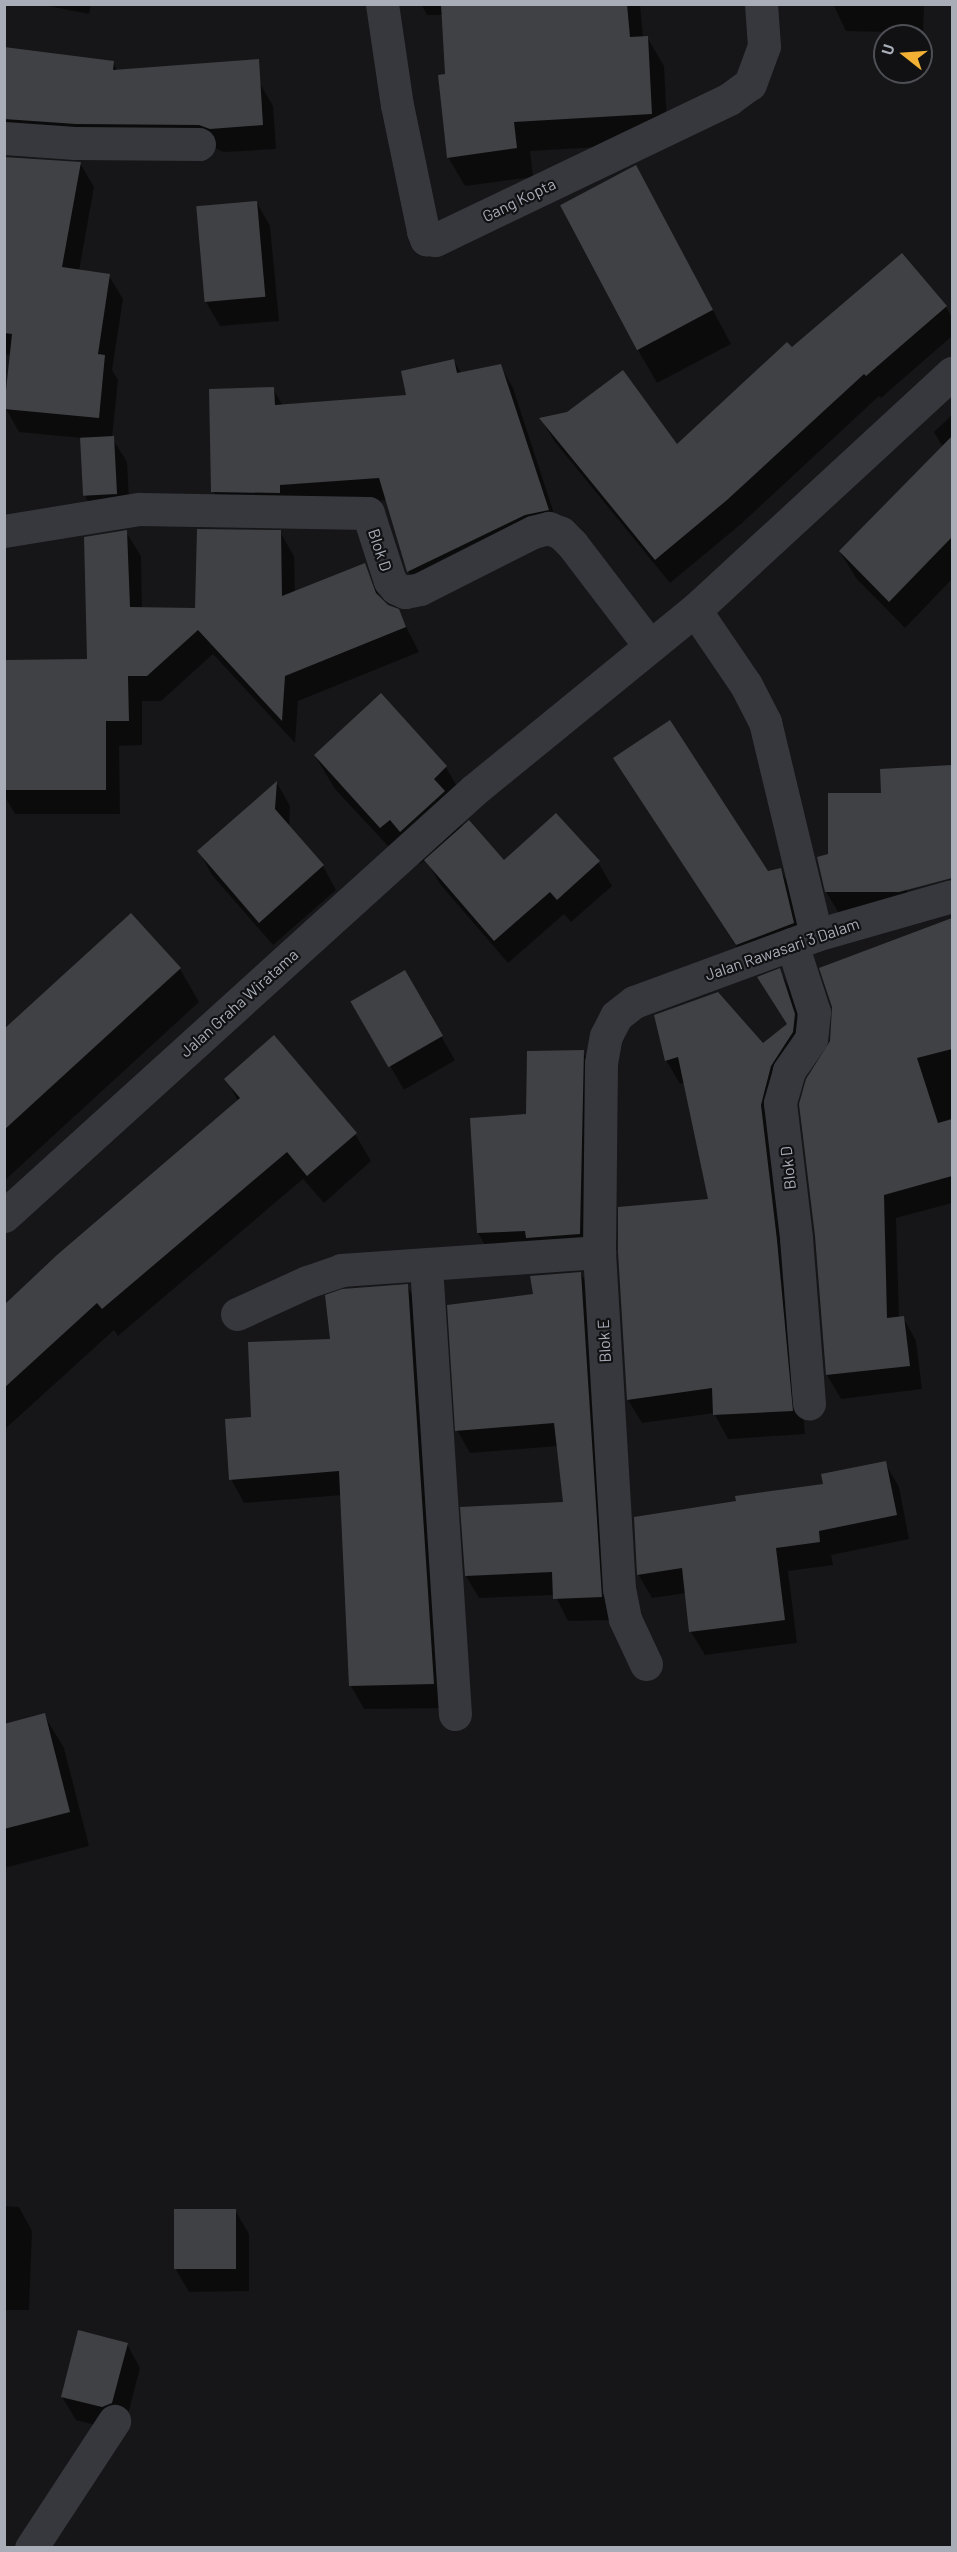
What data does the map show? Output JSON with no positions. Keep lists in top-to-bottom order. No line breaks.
{"streets":{"street":["Gang Kopta","Blok D","Jalan Rawasari 3 Dalam","Jalan Graha Wiratama","Blok E"]},"crossings":[["Blok D","Jalan Rawasari 3 Dalam"],["Blok D","Jalan Graha Wiratama"],["Jalan Rawasari 3 Dalam","Blok E"]],"north":"left"}
